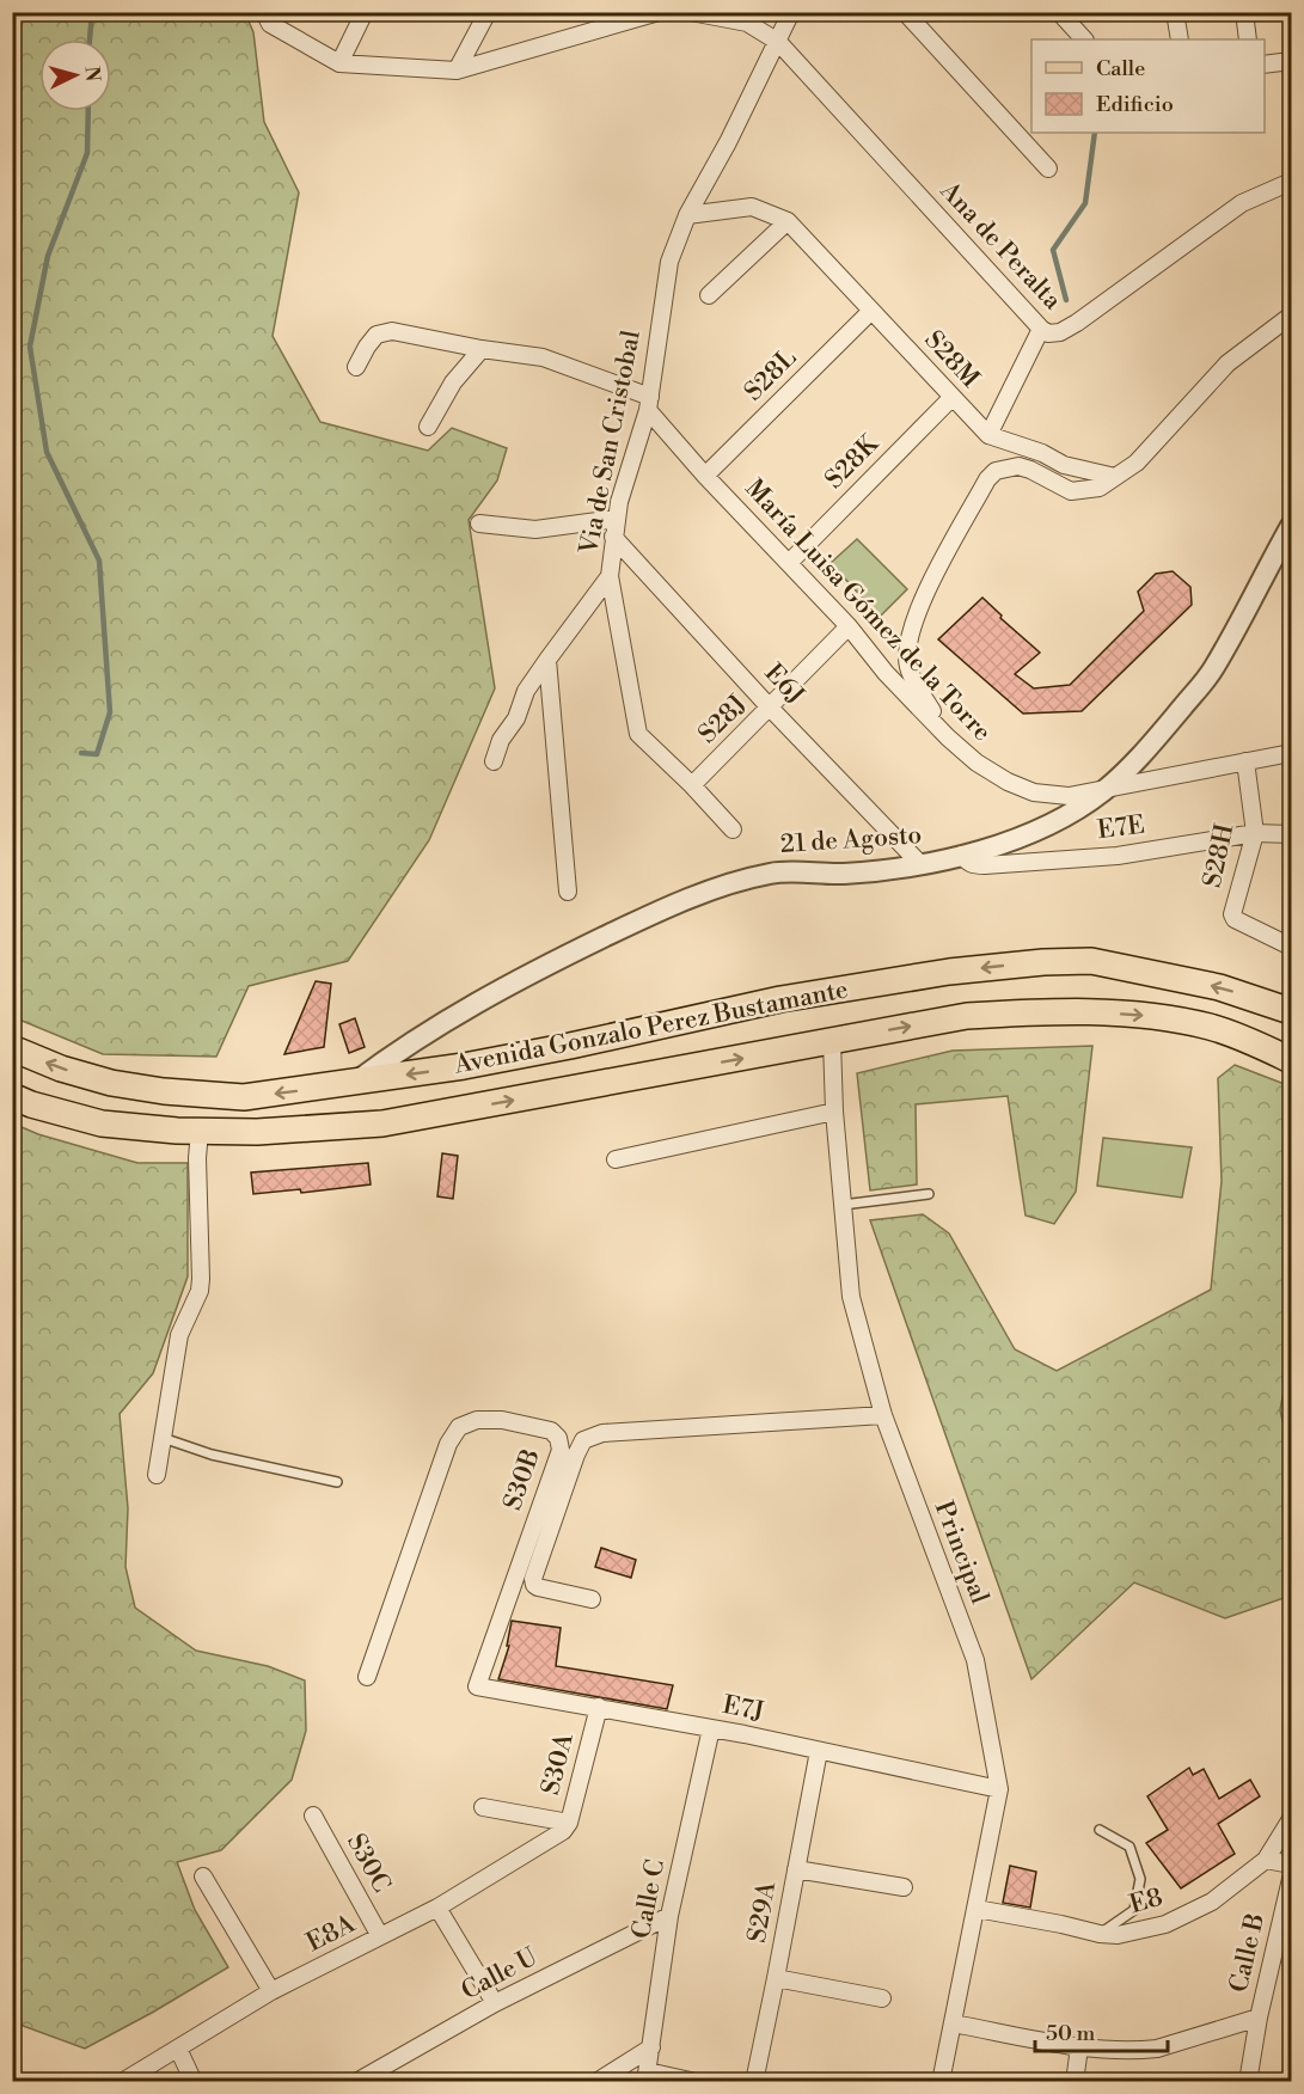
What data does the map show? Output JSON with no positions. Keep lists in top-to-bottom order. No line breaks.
{"streets":{"main road":["Avenida Gonzalo Perez Bustamante"],"street":["Ana de Peralta","S28M","S28L","Via de San Cristobal","S28K","María Luisa Gómez de la Torre","E6J","S28J","E7E","21 de Agosto","S28H","S30B","Principal","E7J","S30A","S30C","Calle C","E8","S29A","E8A","Calle B","Calle U"]},"crossings":[["Ana de Peralta","Via de San Cristobal"],["S28M","S28L"],["S28M","Via de San Cristobal"],["S28M","S28K"],["S28L","María Luisa Gómez de la Torre"],["Via de San Cristobal","María Luisa Gómez de la Torre"],["Via de San Cristobal","E6J"],["S28K","María Luisa Gómez de la Torre"],["María Luisa Gómez de la Torre","S28J"],["María Luisa Gómez de la Torre","21 de Agosto"],["María Luisa Gómez de la Torre","S28H"],["E6J","S28J"],["E6J","21 de Agosto"],["E7E","21 de Agosto"],["E7E","S28H"],["21 de Agosto","Avenida Gonzalo Perez Bustamante"],["Avenida Gonzalo Perez Bustamante","Principal"],["S30B","E7J"],["Principal","E7J"],["Principal","E8"],["E7J","S30A"],["E7J","Calle C"],["E7J","S29A"],["S30A","E8A"],["S30C","E8A"],["Calle C","Calle U"]],"legend":["Calle","Edificio"],"scale_bar":"50 m","north":"right"}
